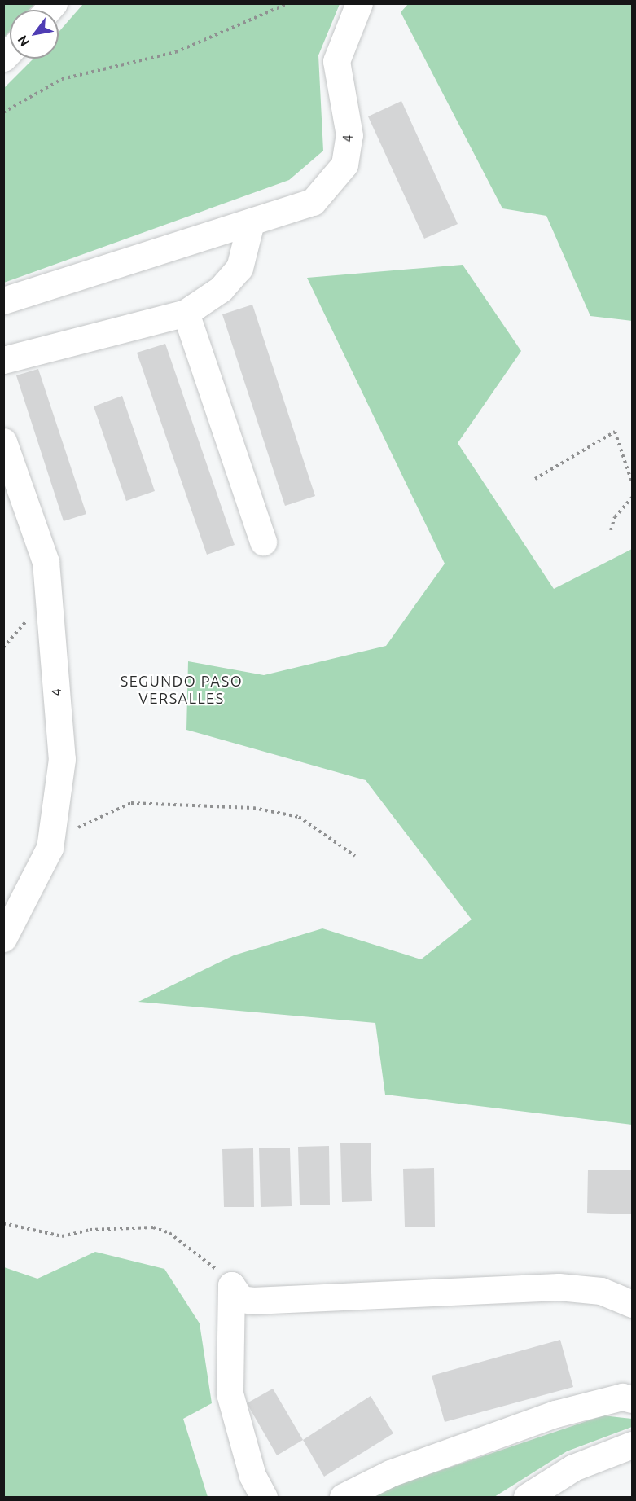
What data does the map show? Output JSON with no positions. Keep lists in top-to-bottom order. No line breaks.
{"streets":{"street":["4"]},"districts":["SEGUNDO PASO VERSALLES"],"north":"bottom left"}
